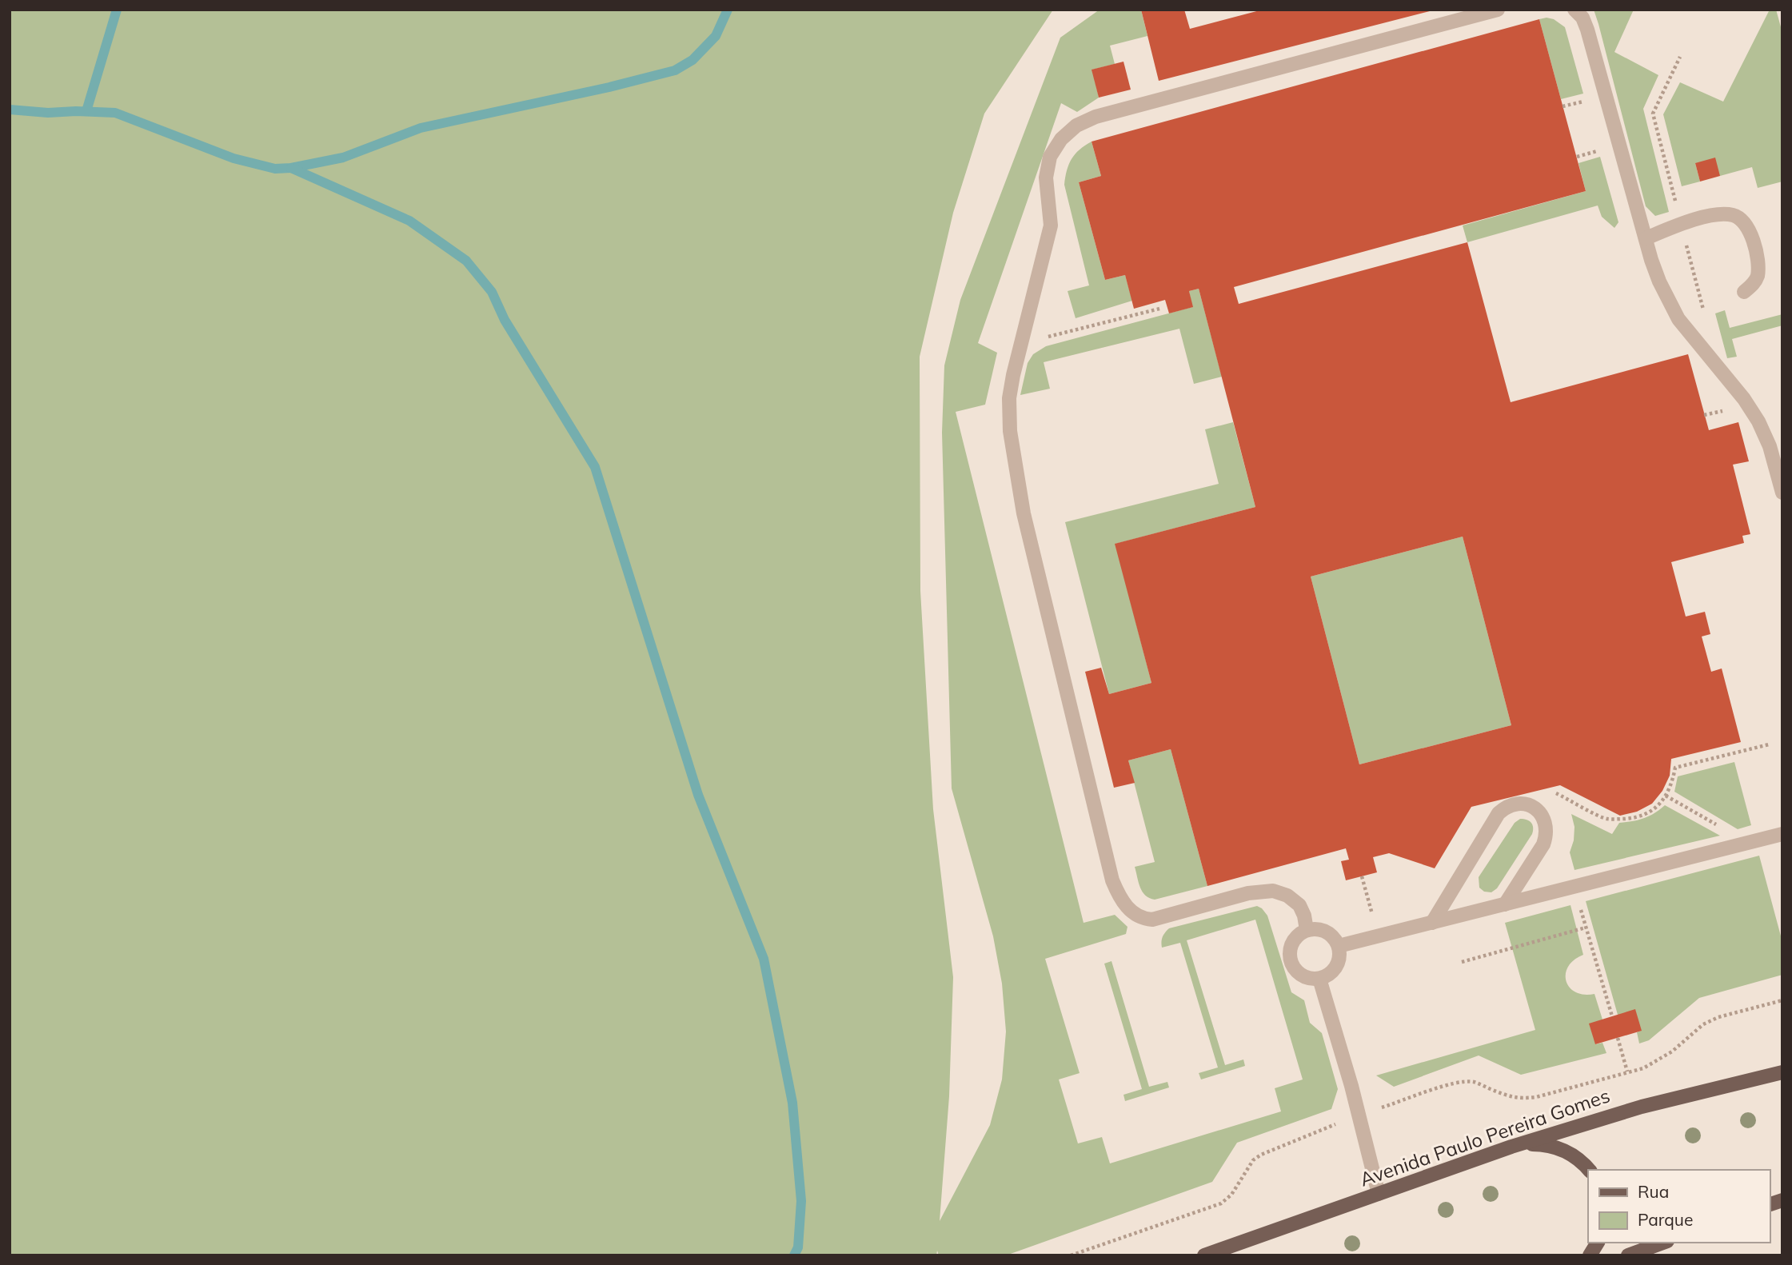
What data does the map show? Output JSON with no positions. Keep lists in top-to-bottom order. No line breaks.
{"streets":{"main road":["Avenida Paulo Pereira Gomes"]},"legend":["Rua","Parque"]}
